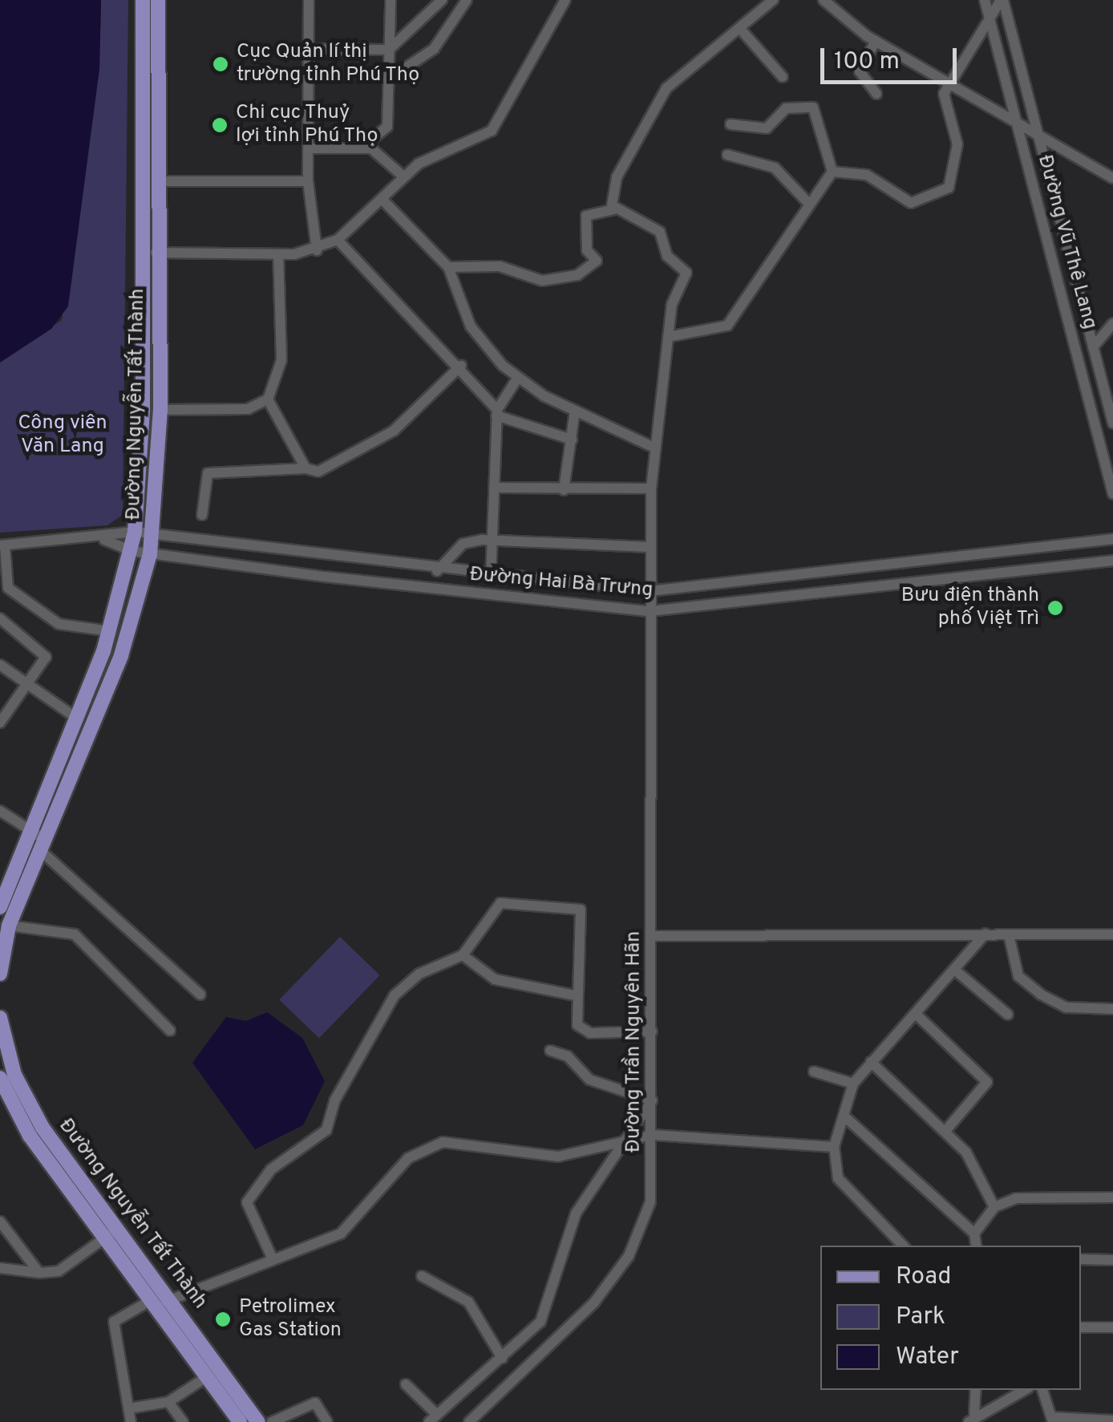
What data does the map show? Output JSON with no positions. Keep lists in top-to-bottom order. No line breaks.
{"streets":{"main road":["Đường Nguyễn Tất Thành"],"street":["Đường Vũ Thê Lang","Đường Hai Bà Trưng","Đường Trần Nguyên Hãn"]},"crossings":[["Đường Nguyễn Tất Thành","Đường Hai Bà Trưng"],["Đường Hai Bà Trưng","Đường Trần Nguyên Hãn"]],"parks":["Công viên Văn Lang"],"places":["Cục Quản lí thị trường tỉnh Phú Thọ","Chi cục Thuỷ lợi tỉnh Phú Thọ","Bưu điện thành phố Việt Trì","Petrolimex Gas Station"],"legend":["Road","Park","Water"],"scale_bar":"100 m"}
